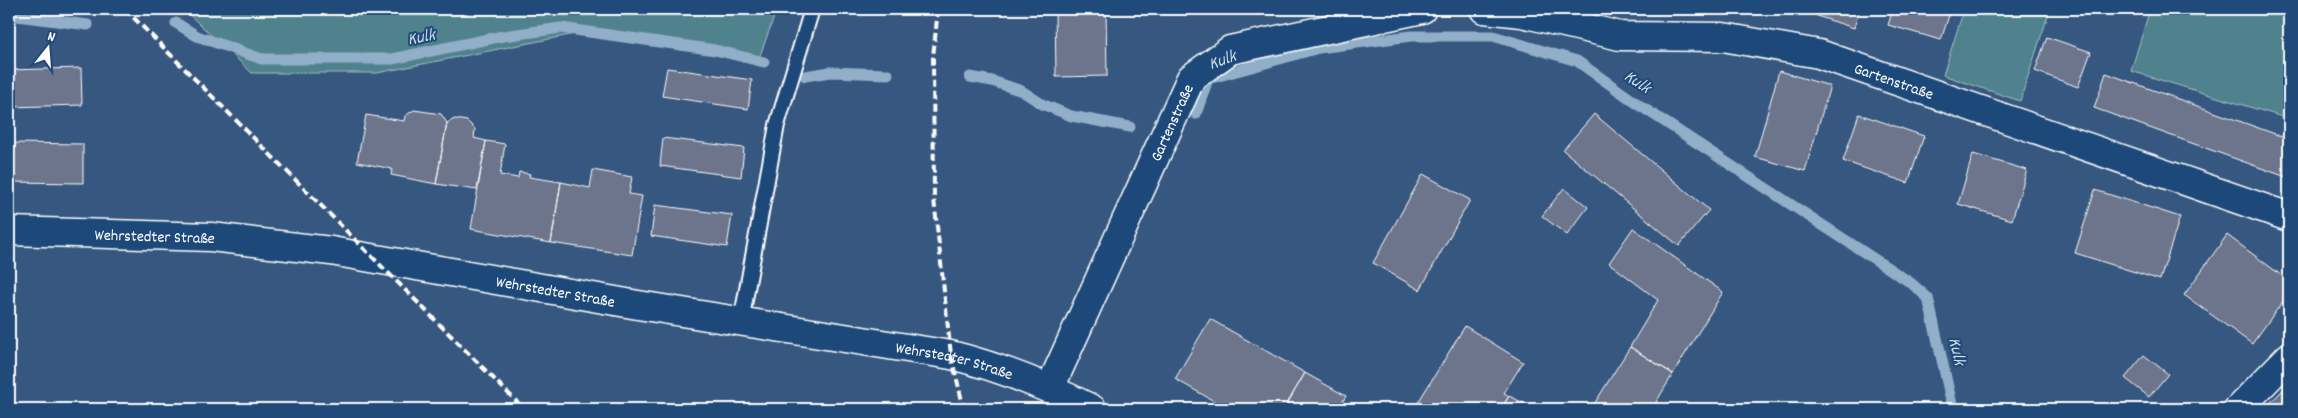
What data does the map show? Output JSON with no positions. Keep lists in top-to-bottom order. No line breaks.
{"streets":{"street":["Gartenstraße","Wehrstedter Straße"]},"crossings":[["Gartenstraße","Wehrstedter Straße"]],"water":["Kulk"],"north":"top"}
